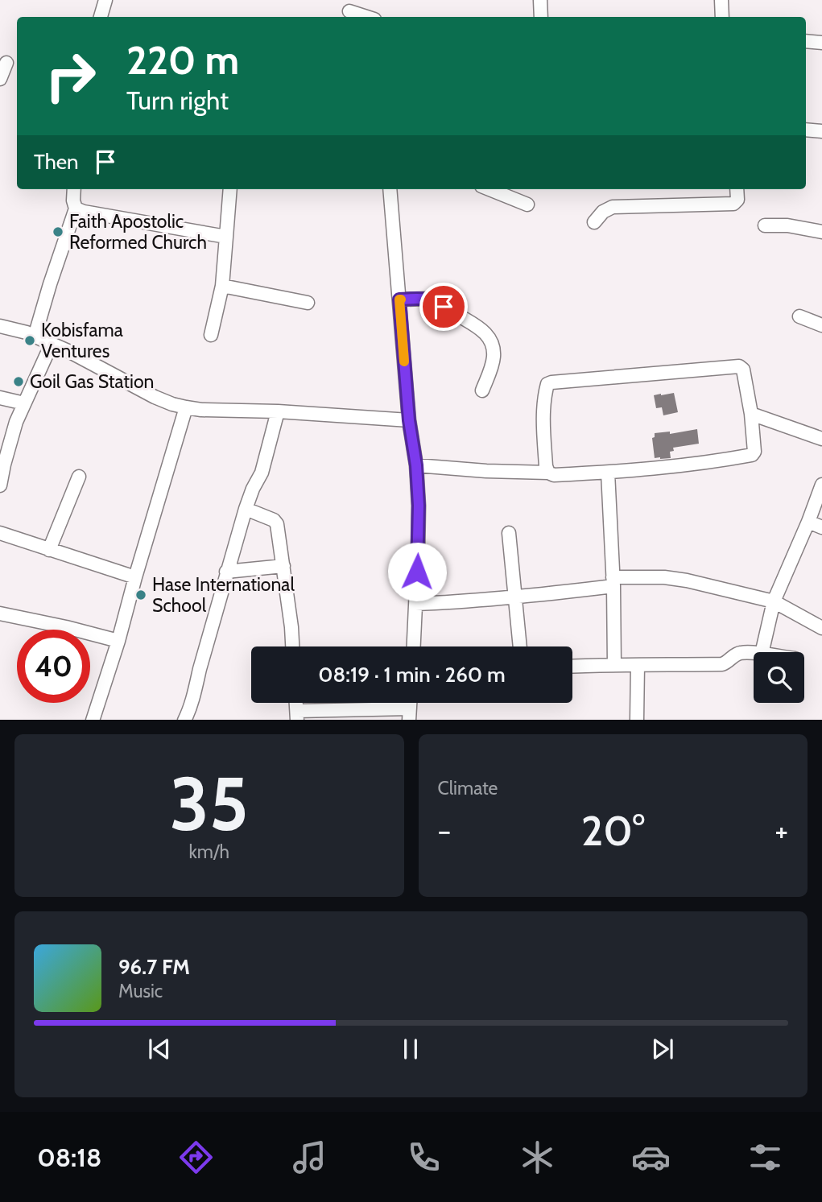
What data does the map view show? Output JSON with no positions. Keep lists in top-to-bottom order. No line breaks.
{"places":["Faith Apostolic Reformed Church","Kobisfama Ventures","Goil Gas Station","Hase International School"],"page":{"turn":["220 m","Turn right"],"then":"Then","limit":"40","trip":"08:19 · 1 min · 260 m","tile":[["35","km/h"],"Climate"],"heat":["−","20°","+"],"song":["96.7 FM","Music"],"tabs":"08:18"}}
